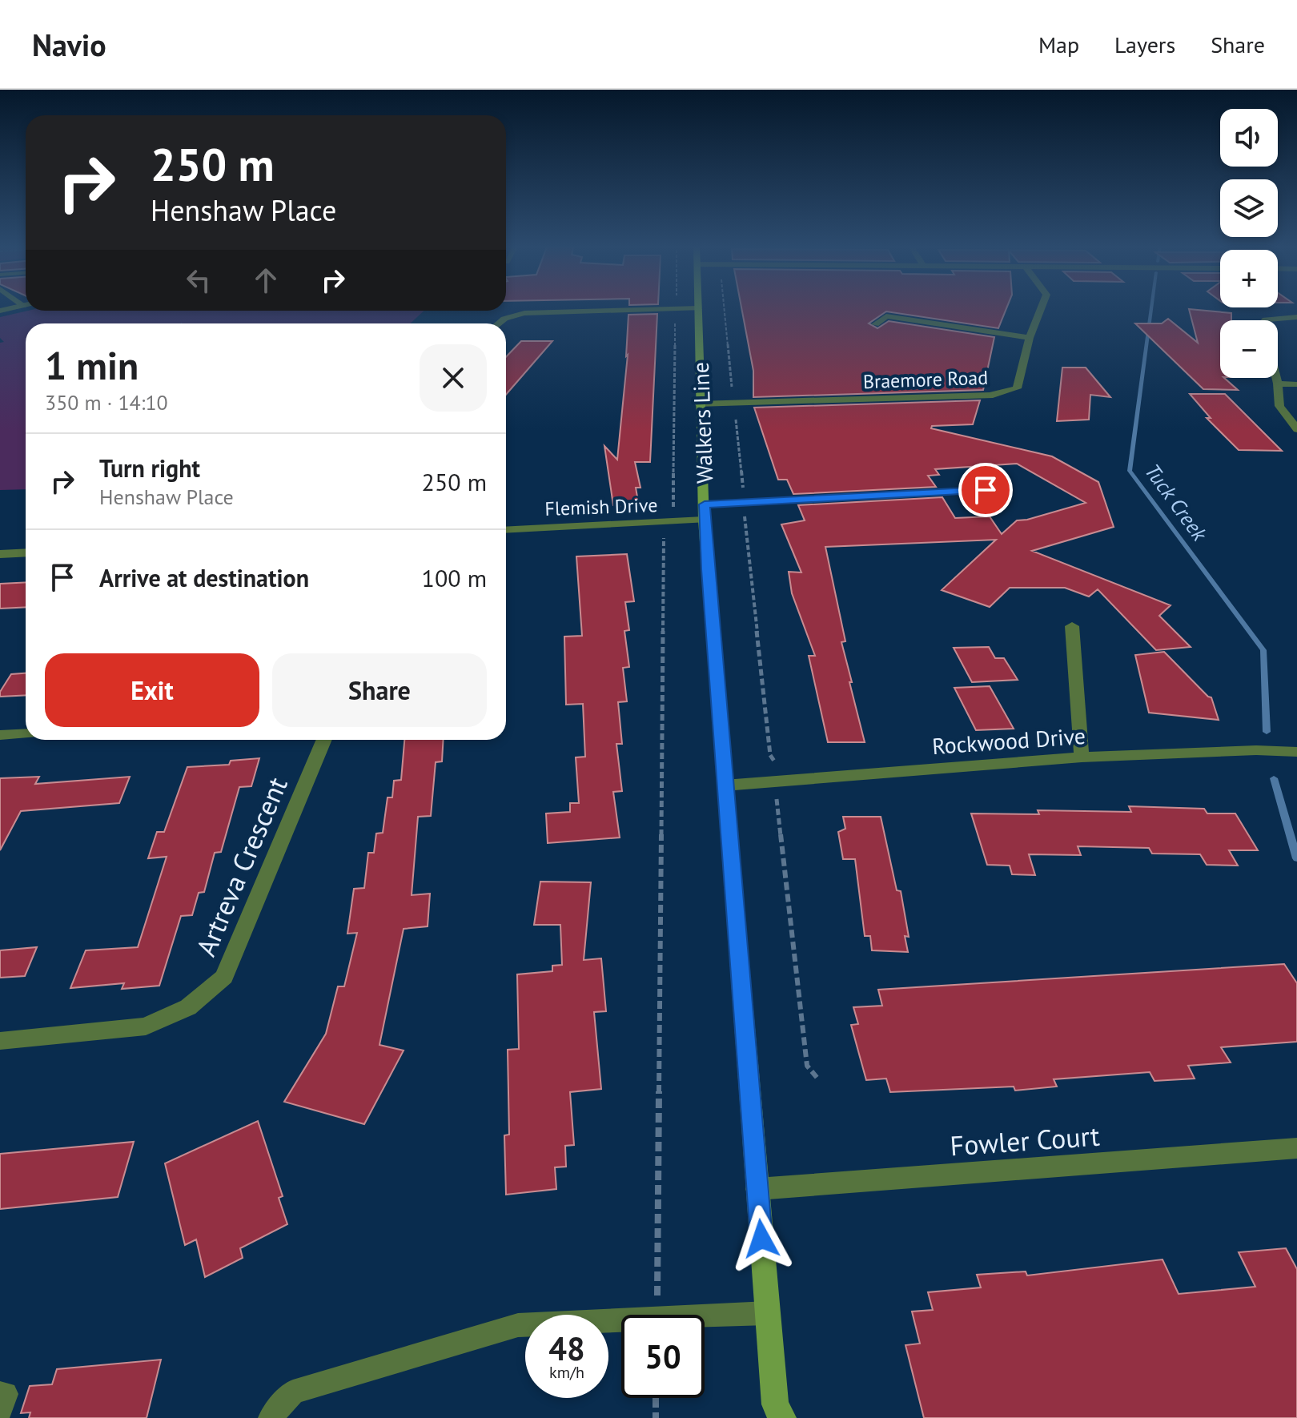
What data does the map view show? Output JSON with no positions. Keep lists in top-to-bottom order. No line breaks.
{"streets":{"main road":["Walkers Line"],"street":["Braemore Road","Flemish Drive","Rockwood Drive","Artreva Crescent","Fowler Court"]},"crossings":[["Braemore Road","Walkers Line"],["Walkers Line","Flemish Drive"],["Walkers Line","Rockwood Drive"],["Walkers Line","Fowler Court"]],"water":["Tuck Creek"],"page":{"header":"Navio","nav":["Map","Layers","Share"],"map_buttons":["+","−"],"turn":["250 m","Henshaw Place"],"heading":["1 min","350 m · 14:10"],"list":[{"name":"Turn right","note":"Henshaw Place","value":"250 m"},{"name":"Arrive at destination","value":"100 m"}],"buttons":["Exit","Share"],"speed":"48 km/h","limit":"50"}}
